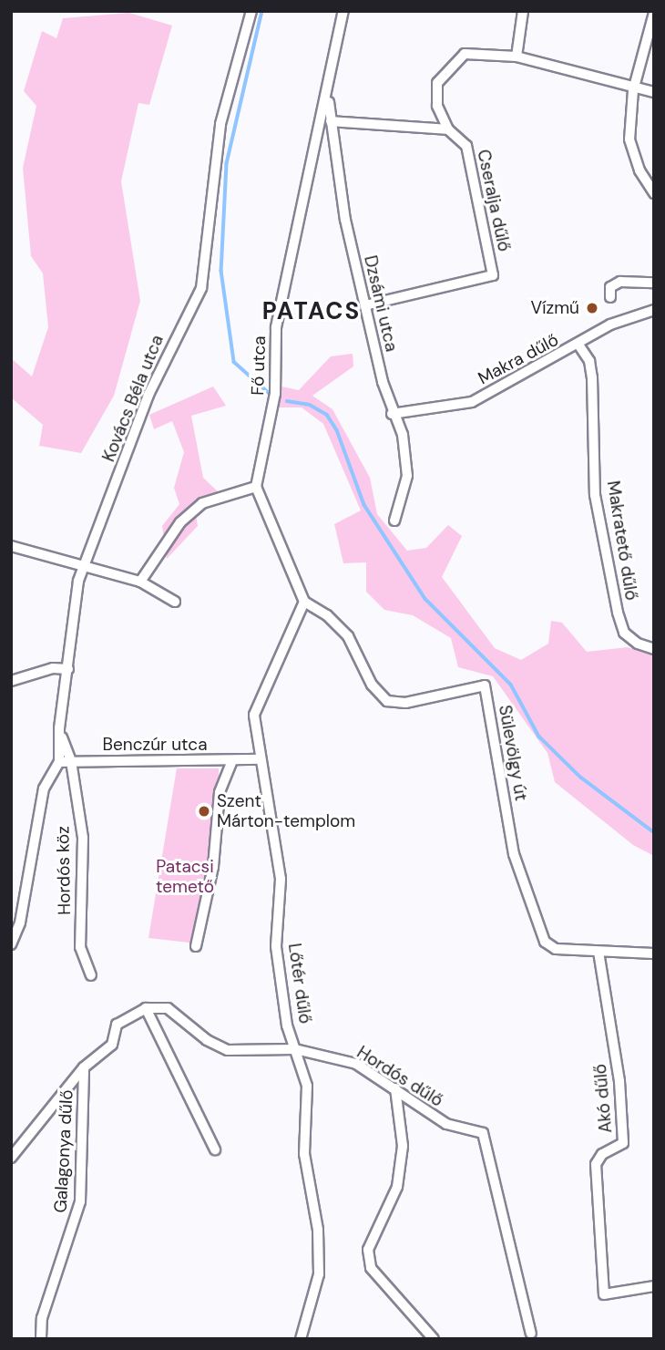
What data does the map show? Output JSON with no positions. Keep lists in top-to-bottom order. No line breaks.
{"streets":{"street":["Cseralja dűlő","Dzsámi utca","Makra dűlő","Fő utca","Kovács Béla utca","Makratető dűlő","Benczúr utca","Sülevölgy út","Hordós köz","Lőtér dűlő","Hordós dűlő","Akó dűlő","Galagonya dűlő"]},"crossings":[["Cseralja dűlő","Dzsámi utca"],["Dzsámi utca","Makra dűlő"],["Dzsámi utca","Fő utca"],["Makra dűlő","Makratető dűlő"],["Kovács Béla utca","Benczúr utca"],["Kovács Béla utca","Hordós köz"],["Benczúr utca","Hordós köz"],["Benczúr utca","Lőtér dűlő"],["Sülevölgy út","Lőtér dűlő"],["Sülevölgy út","Akó dűlő"],["Lőtér dűlő","Hordós dűlő"],["Hordós dűlő","Galagonya dűlő"]],"districts":["PATACS"],"parks":["Patacsi temető"],"places":["Vízmű","Szent Márton-templom"]}
